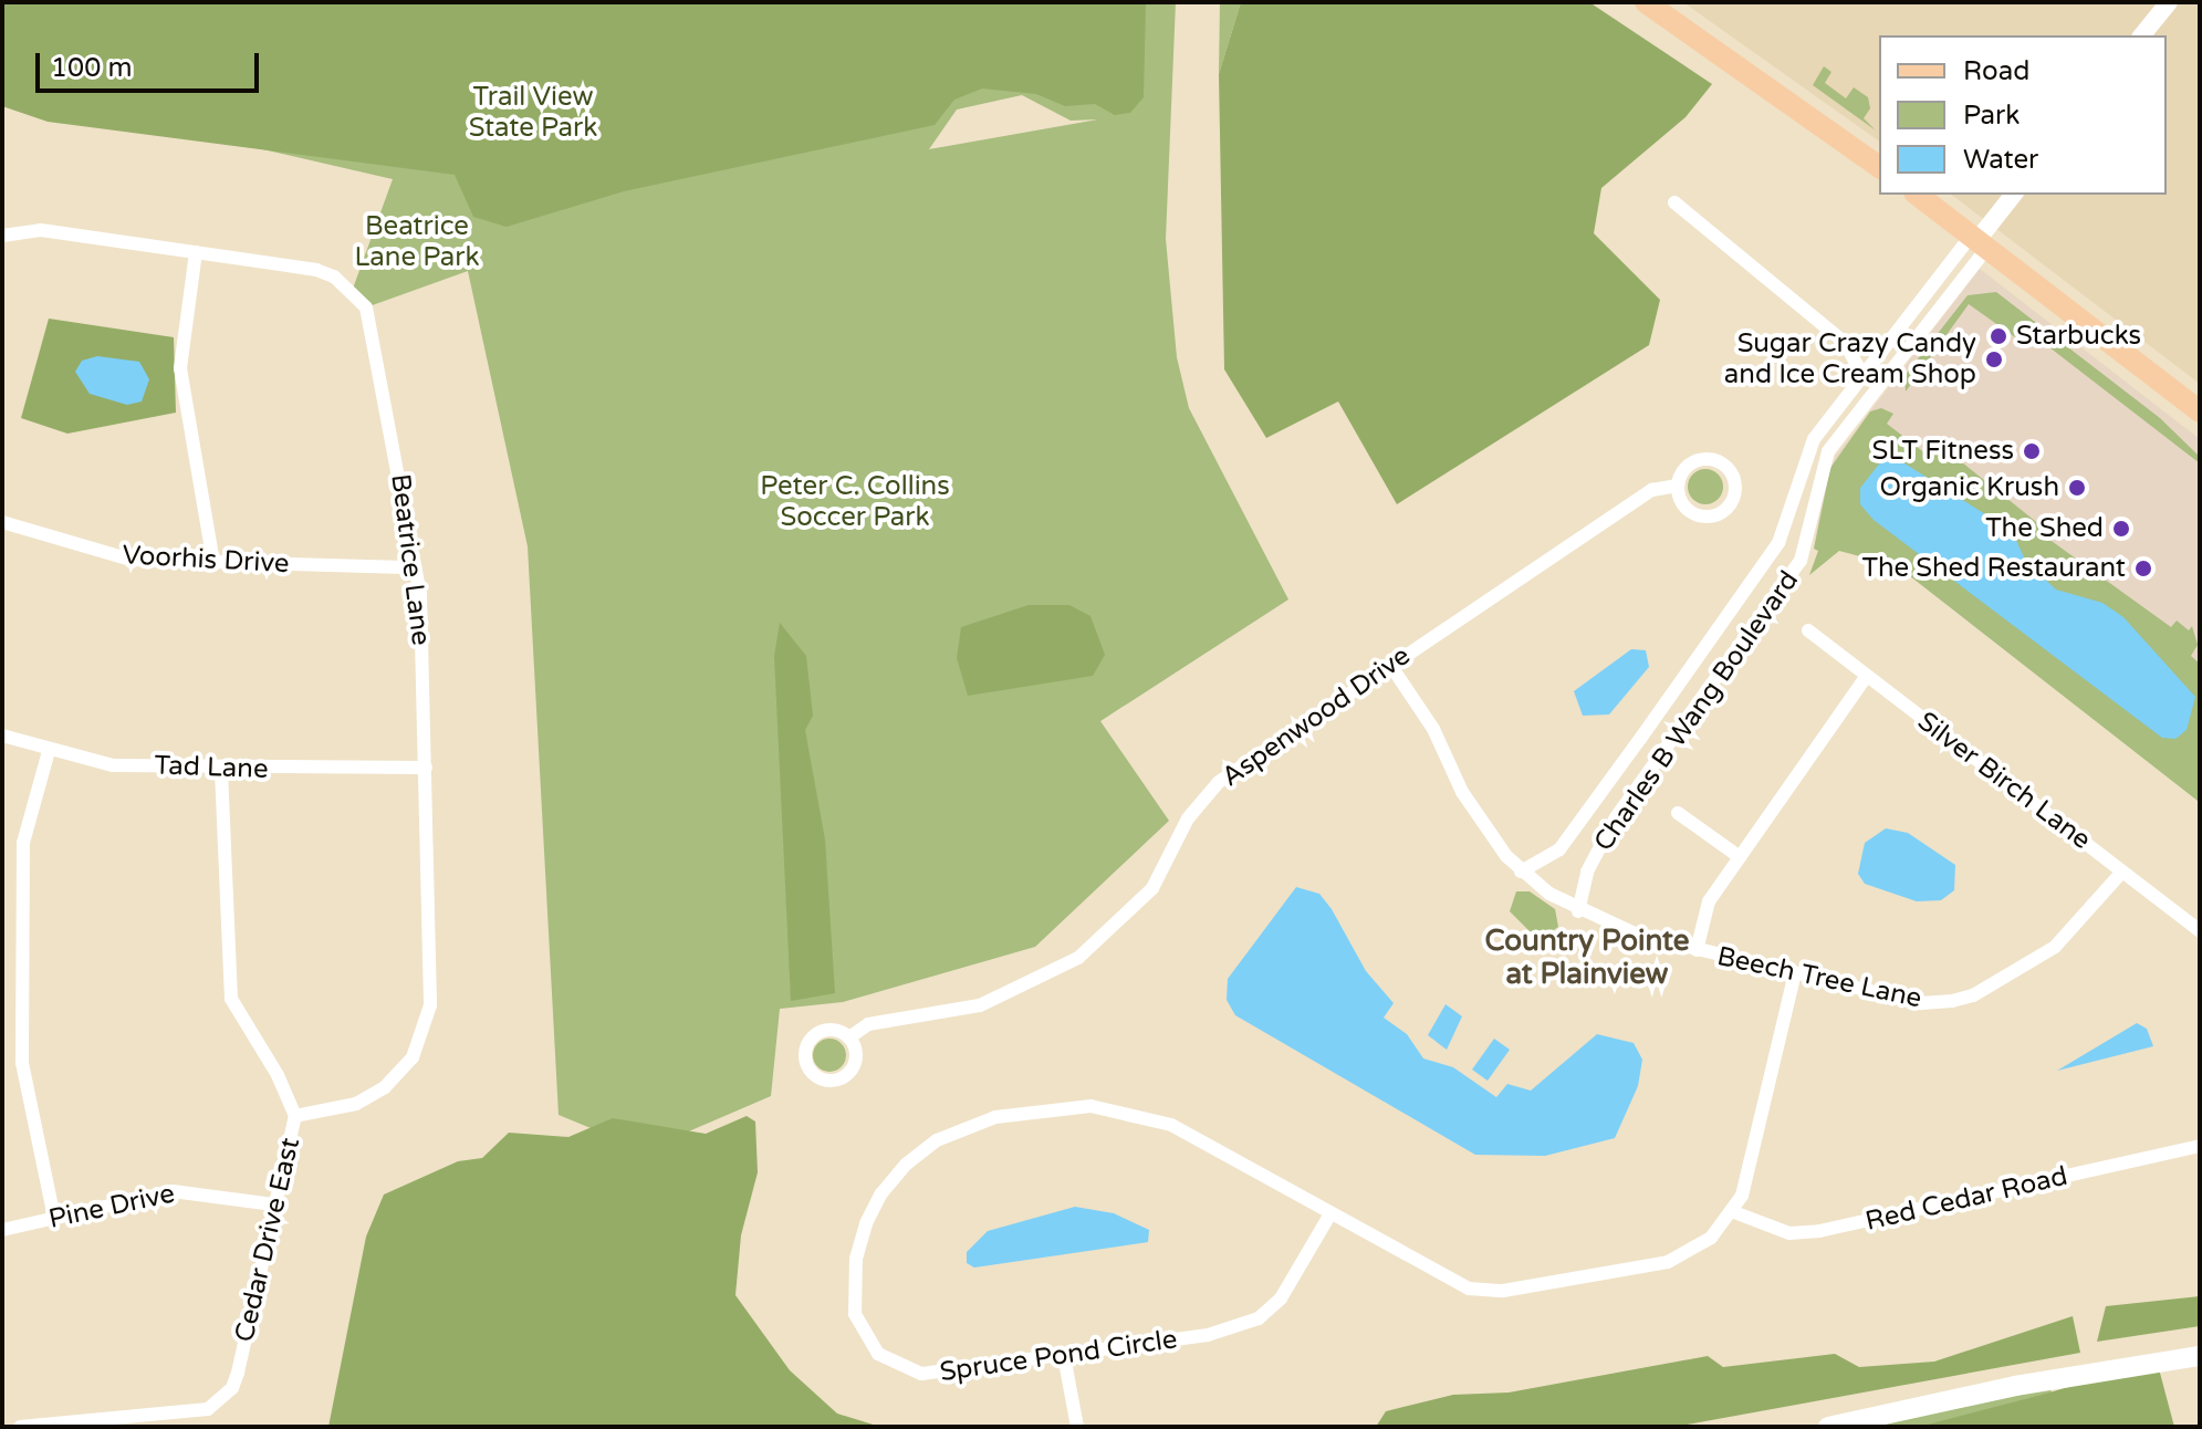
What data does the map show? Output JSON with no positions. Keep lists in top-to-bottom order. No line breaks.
{"streets":{"street":["Voorhis Drive","Beatrice Lane","Charles B Wang Boulevard","Aspenwood Drive","Tad Lane","Silver Birch Lane","Beech Tree Lane","Red Cedar Road","Pine Drive","Cedar Drive East","Spruce Pond Circle"]},"crossings":[["Voorhis Drive","Beatrice Lane"],["Beatrice Lane","Tad Lane"],["Beatrice Lane","Cedar Drive East"],["Charles B Wang Boulevard","Beech Tree Lane"],["Aspenwood Drive","Beech Tree Lane"],["Tad Lane","Cedar Drive East"],["Silver Birch Lane","Beech Tree Lane"],["Red Cedar Road","Spruce Pond Circle"],["Pine Drive","Cedar Drive East"]],"districts":["Country Pointe at Plainview"],"parks":["Trail View State Park","Beatrice Lane Park","Peter C. Collins Soccer Park"],"places":["Starbucks","Sugar Crazy Candy and Ice Cream Shop","SLT Fitness","Organic Krush","The Shed","The Shed Restaurant"],"legend":["Road","Park","Water"],"scale_bar":"100 m"}
